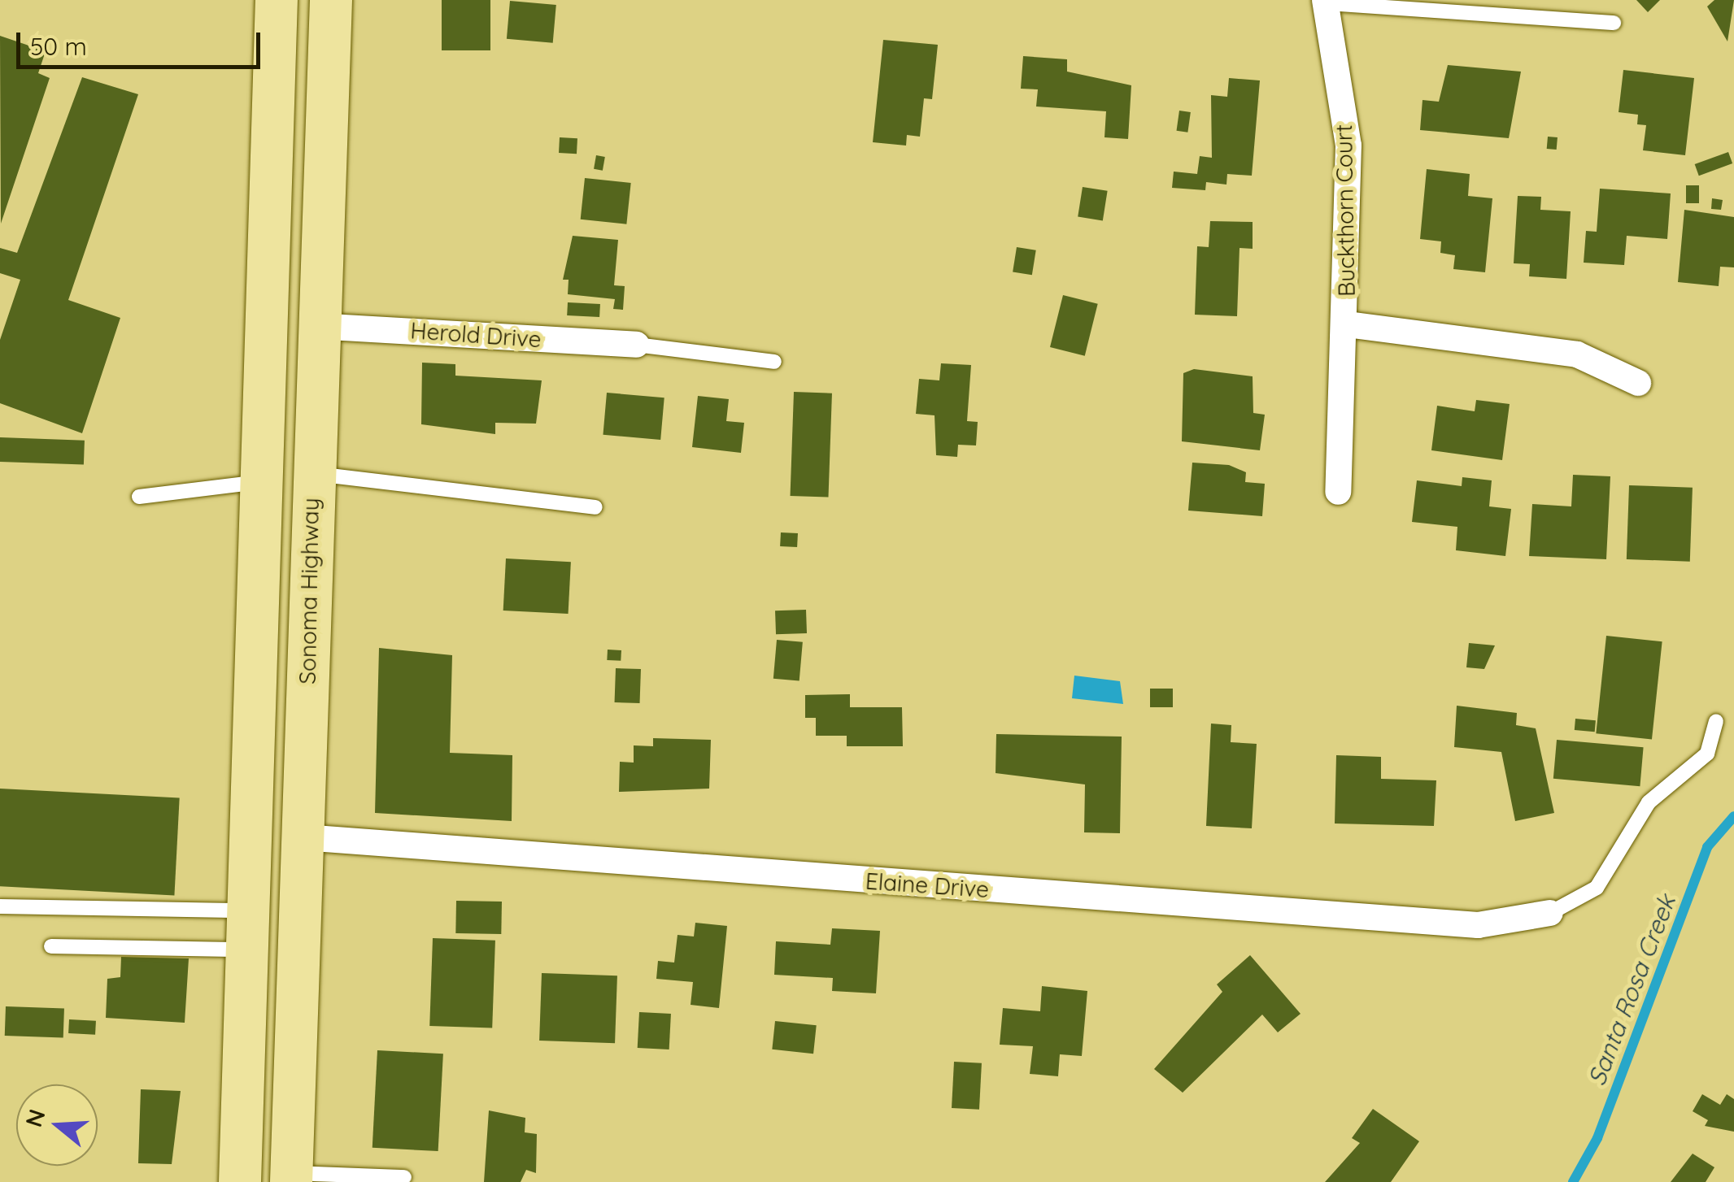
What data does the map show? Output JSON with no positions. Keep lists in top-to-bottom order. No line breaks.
{"streets":{"main road":["Sonoma Highway"],"street":["Buckthorn Court","Herold Drive","Elaine Drive"]},"crossings":[["Herold Drive","Sonoma Highway"],["Sonoma Highway","Elaine Drive"]],"water":["Santa Rosa Creek"],"scale_bar":"50 m","north":"left"}
